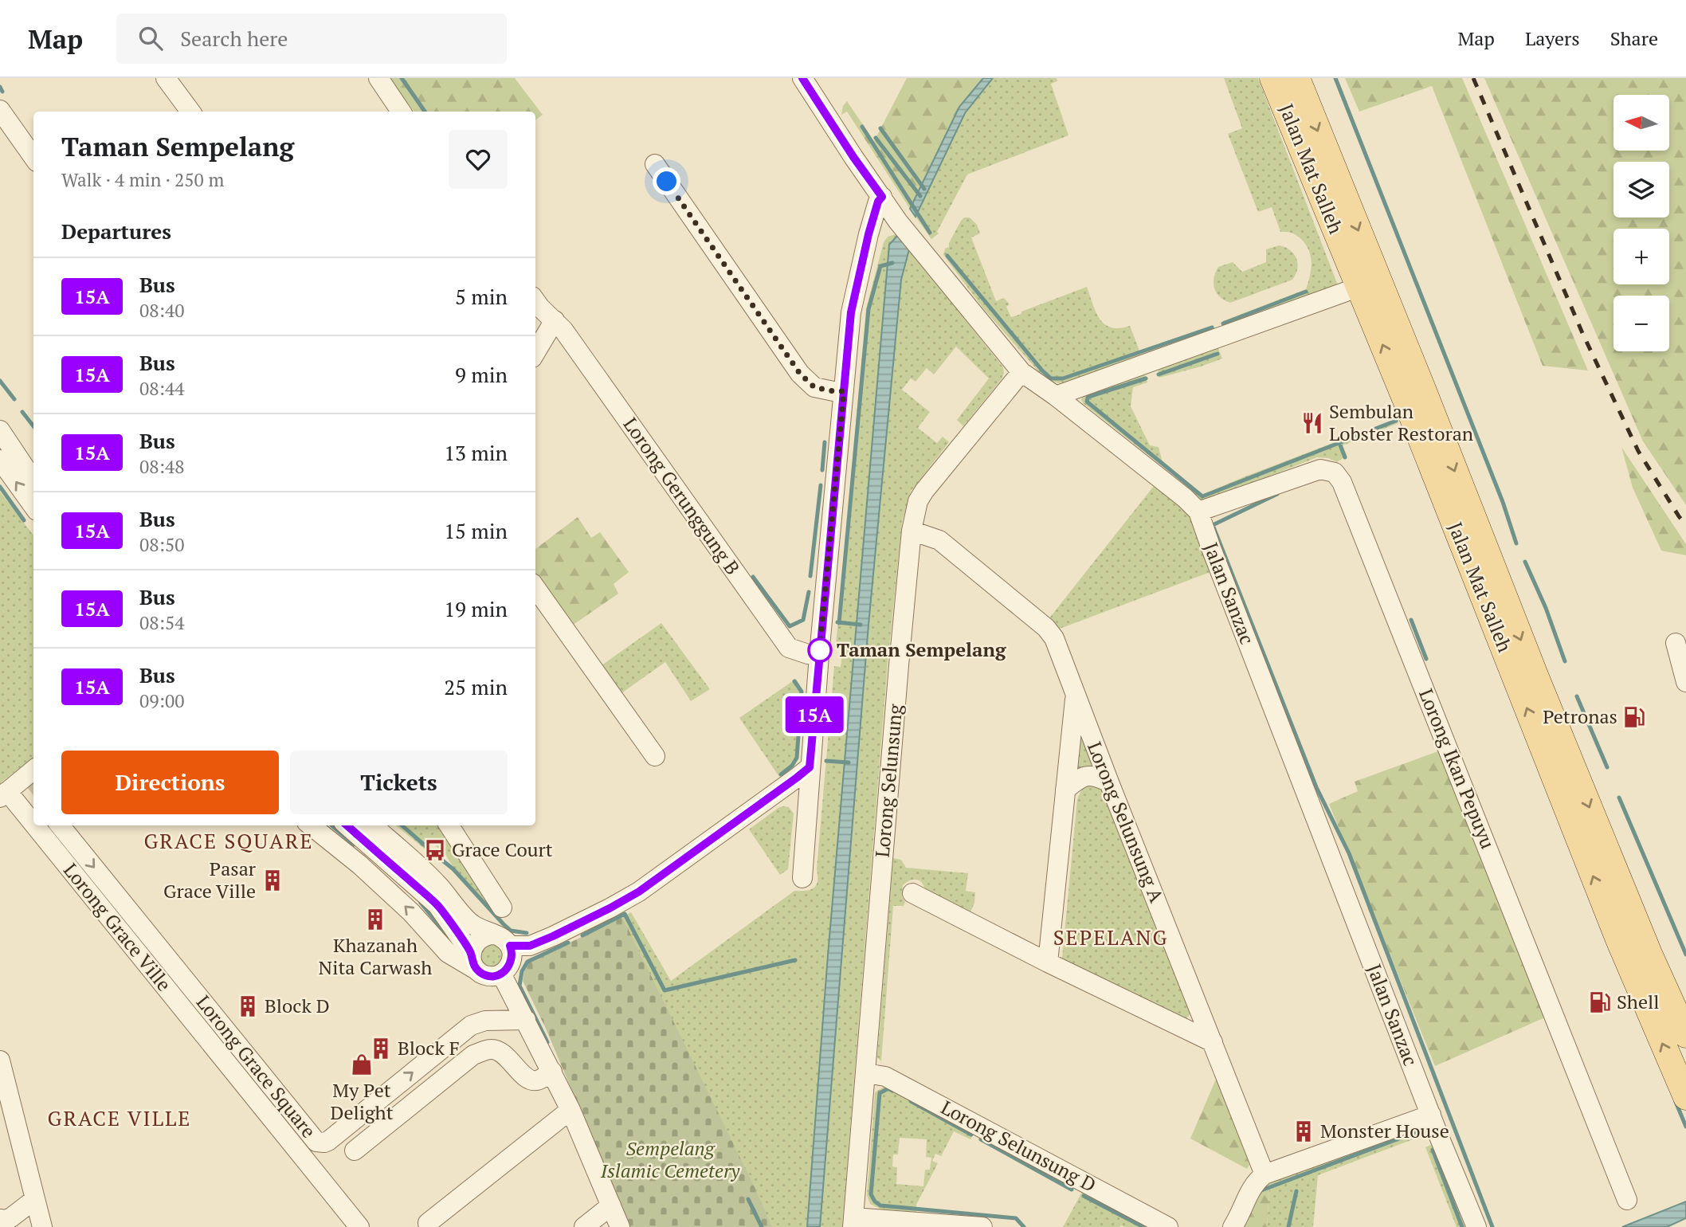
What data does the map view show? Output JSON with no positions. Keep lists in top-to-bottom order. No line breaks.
{"streets":{"main road":["Jalan Mat Salleh"],"street":["Lorong Gerunggung B","Jalan Sanzac","Lorong Ikan Pepuyu","Lorong Selunsung","Lorong Selunsung A","Lorong Grace Ville","Lorong Grace Square","Lorong Selunsung D"]},"crossings":[["Jalan Sanzac","Lorong Ikan Pepuyu"],["Jalan Sanzac","Lorong Selunsung"],["Lorong Selunsung","Lorong Selunsung A"],["Lorong Selunsung","Lorong Selunsung D"]],"districts":["GRACE SQUARE","SEPELANG","GRACE VILLE"],"parks":["Sempelang Islamic Cemetery"],"places":{"restaurant":["Sembulan Lobster Restoran"],"other":["Taman Sempelang"],"fuel station":["Petronas","Shell"],"bus stop":["Grace Court"],"building":["Pasar Grace Ville","Khazanah Nita Carwash","Block D","Block F","Monster House"],"shop":["My Pet Delight"]},"lines":["bus line 15A"],"north":"left","page":{"header":"Map","search":"Search here","nav":["Map","Layers","Share"],"on_map":"15A","map_buttons":["+","−"],"heading":[["Taman Sempelang","Walk · 4 min · 250 m"],"Departures"],"list":[{"mark":"15A","name":"Bus","note":"08:40","value":"5 min"},{"mark":"15A","name":"Bus","note":"08:44","value":"9 min"},{"mark":"15A","name":"Bus","note":"08:48","value":"13 min"},{"mark":"15A","name":"Bus","note":"08:50","value":"15 min"},{"mark":"15A","name":"Bus","note":"08:54","value":"19 min"},{"mark":"15A","name":"Bus","note":"09:00","value":"25 min"}],"buttons":["Directions","Tickets"]}}
